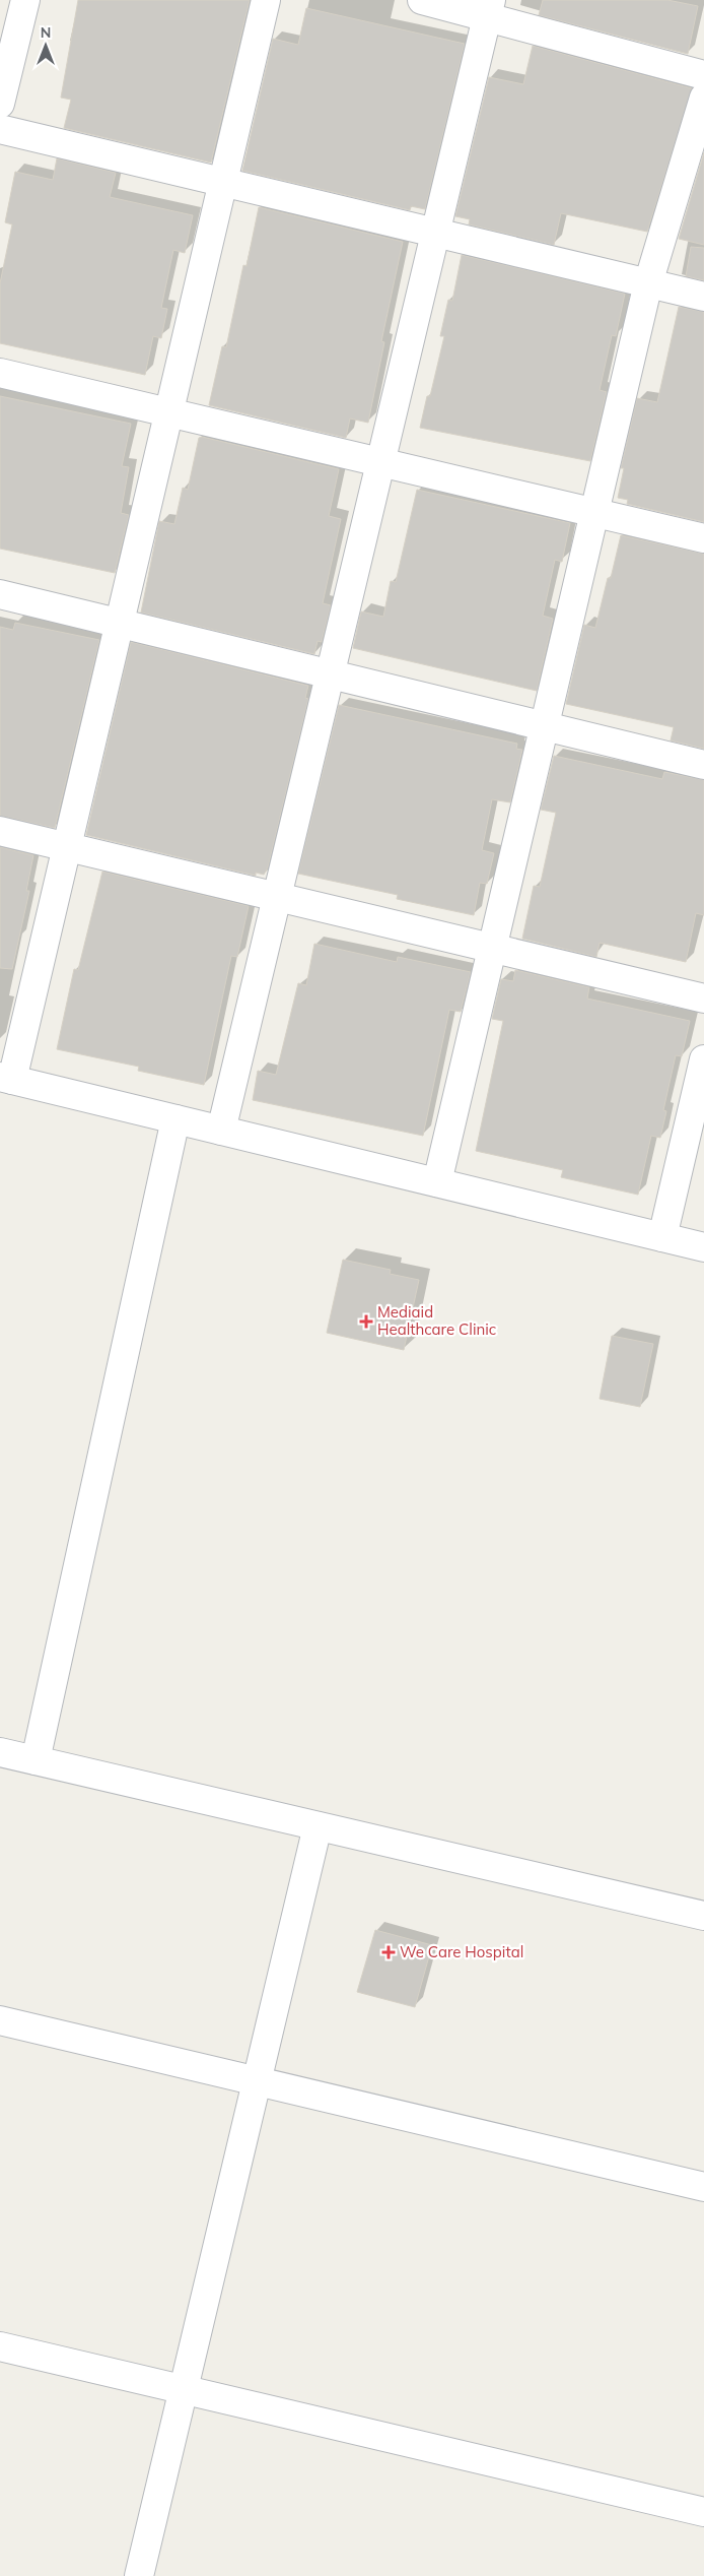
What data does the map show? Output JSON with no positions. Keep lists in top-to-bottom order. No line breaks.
{"places":{"health":["Mediaid Healthcare Clinic","We Care Hospital"]},"north":"top"}
